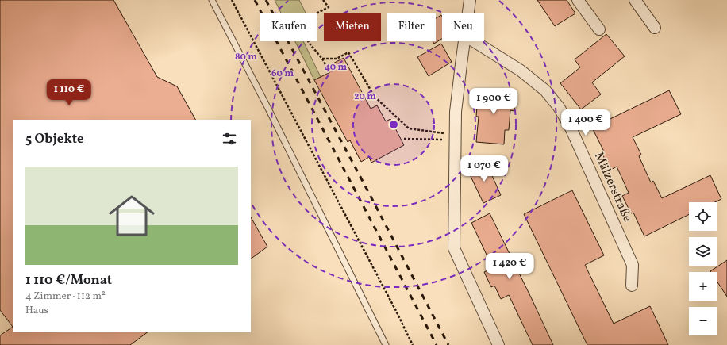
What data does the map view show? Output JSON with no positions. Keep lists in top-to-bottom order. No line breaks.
{"streets":{"street":["Mälzerstraße"]},"page":{"chip":["Kaufen","Mieten","Filter","Neu"],"price":["1 110 €","1 900 €","1 400 €","1 070 €","1 420 €"],"heading":"5 Objekte","list":[{"name":"1 110 €/Monat","note":"4 Zimmer · 112 m² · Haus"}],"map_buttons":["+","−"]},"rings":["80 m","40 m","60 m","20 m"]}
